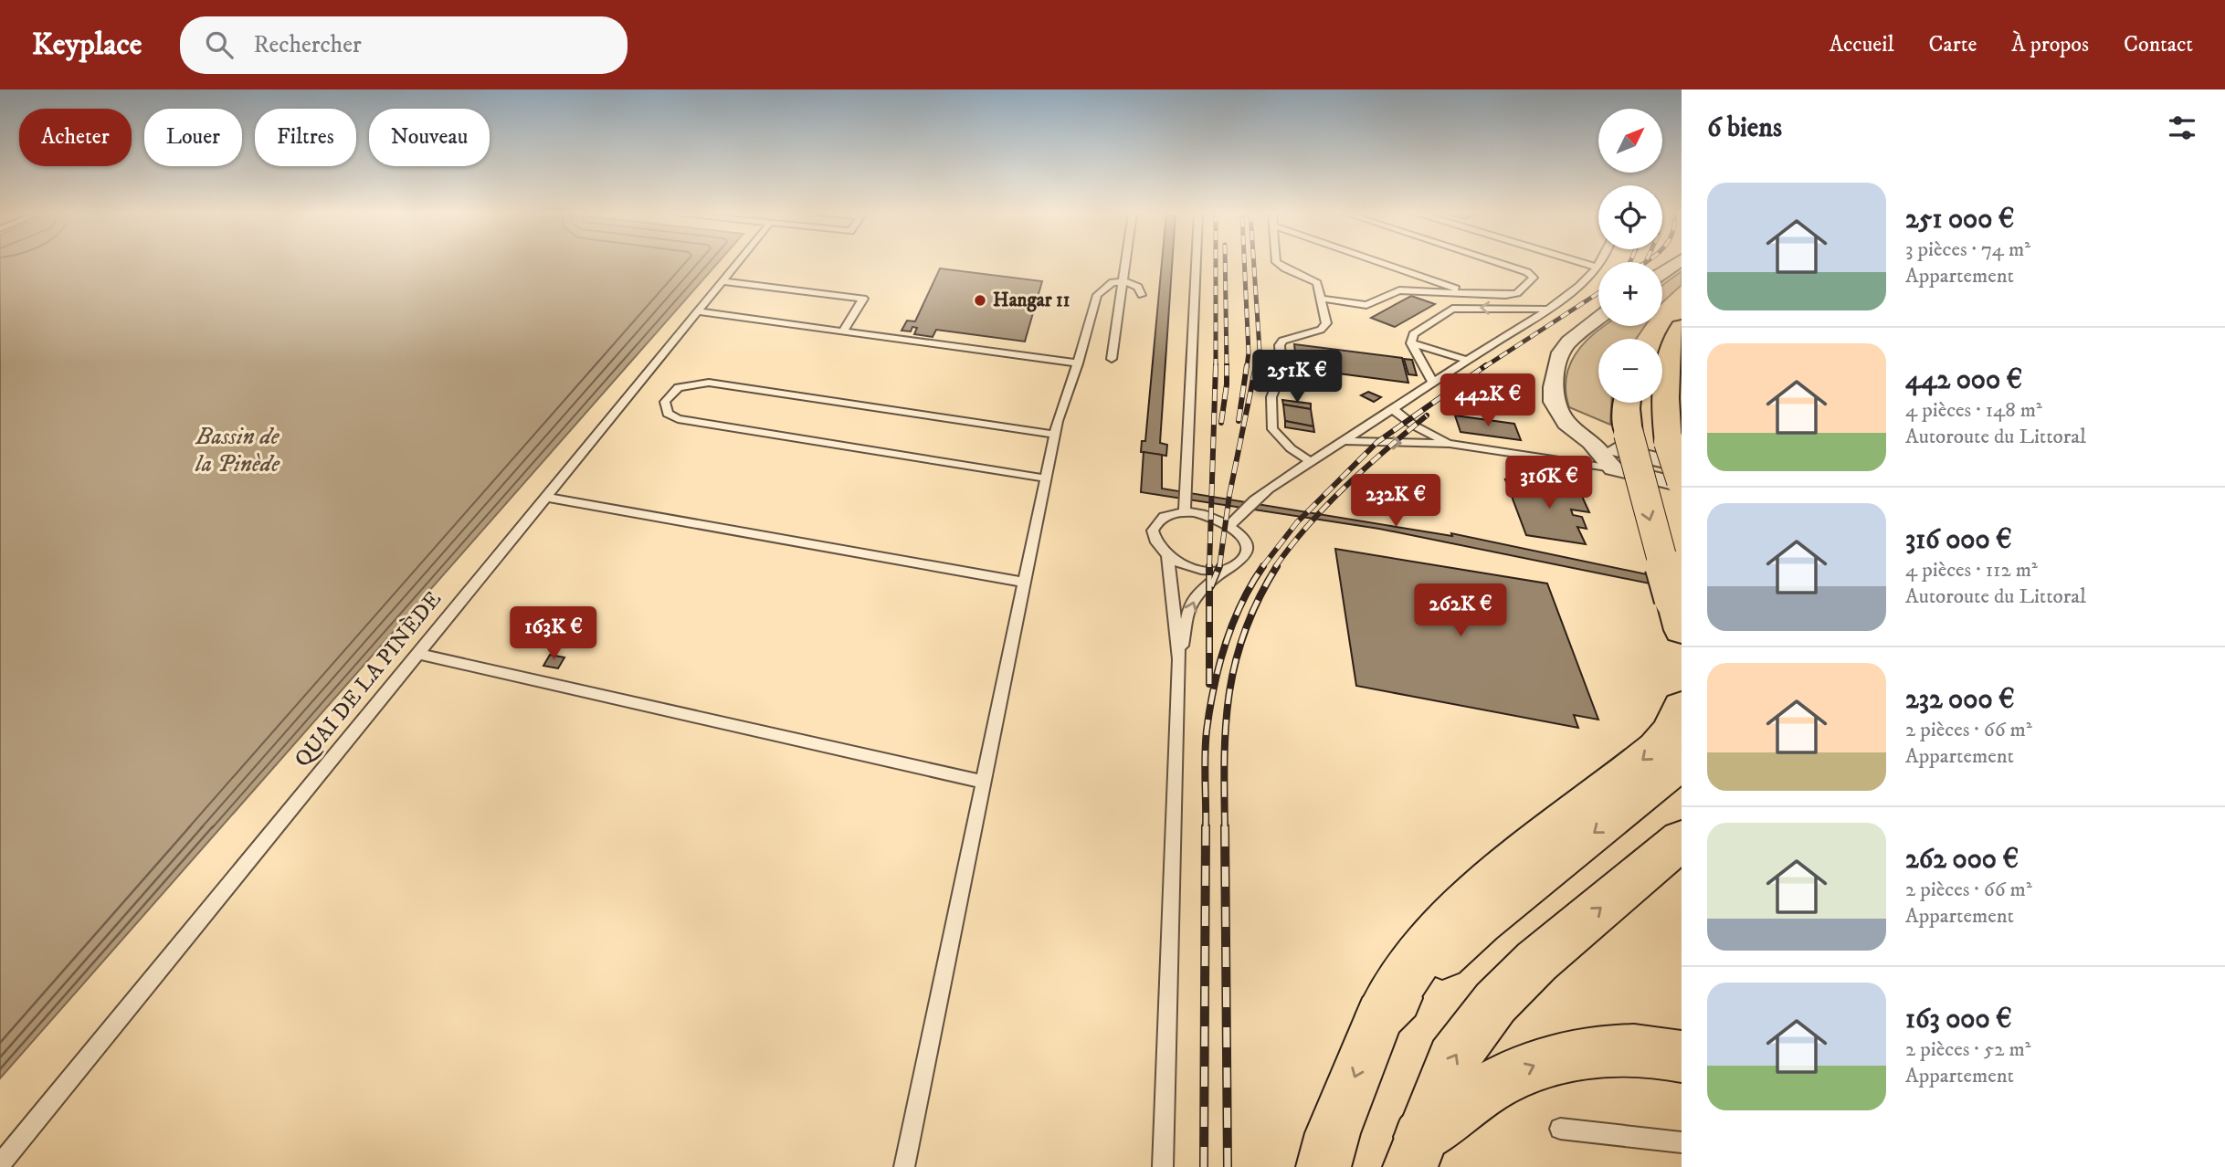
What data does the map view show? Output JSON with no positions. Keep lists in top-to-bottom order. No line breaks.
{"streets":{"lane":["QUAI DE LA PINÈDE"]},"water":["Bassin de la Pinède"],"places":["Hangar 11"],"north":"top right","page":{"header":"Keyplace","search":"Rechercher","nav":["Accueil","Carte","À propos","Contact"],"heading":"6 biens","map_buttons":["+","−"],"chip":["Acheter","Louer","Filtres","Nouveau"],"list":[{"name":"251 000 €","note":"3 pièces · 74 m² · Appartement"},{"name":"442 000 €","note":"4 pièces · 148 m² · Autoroute du Littoral"},{"name":"316 000 €","note":"4 pièces · 112 m² · Autoroute du Littoral"},{"name":"232 000 €","note":"2 pièces · 66 m² · Appartement"},{"name":"262 000 €","note":"2 pièces · 66 m² · Appartement"},{"name":"163 000 €","note":"2 pièces · 52 m² · Appartement"}],"price":["251K €","442K €","316K €","232K €","262K €","163K €"]}}
